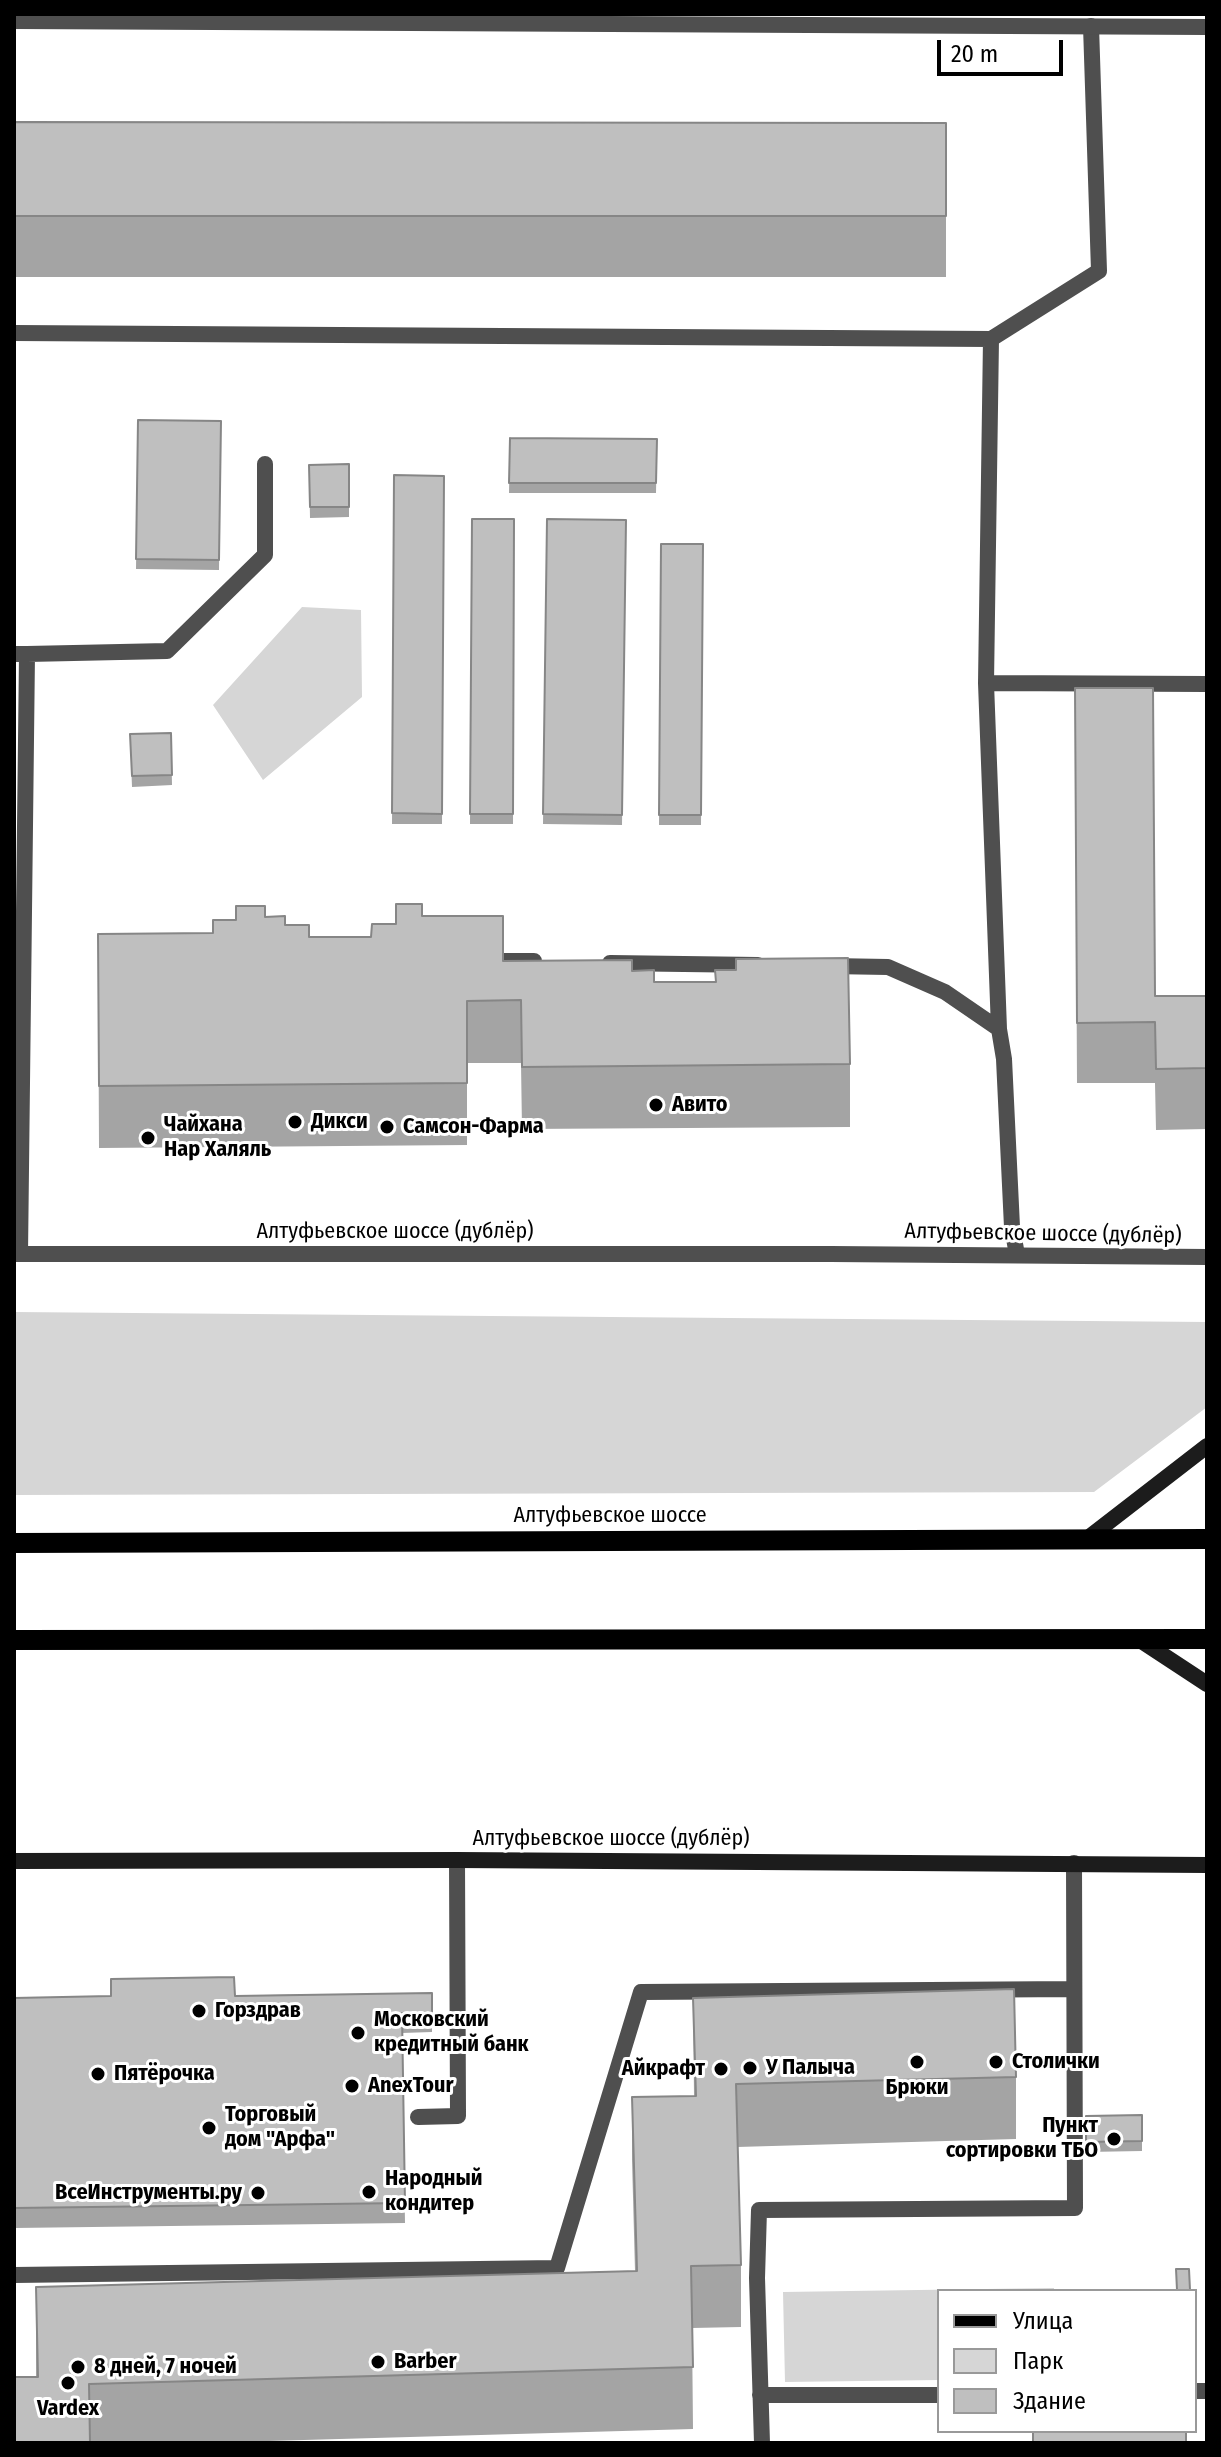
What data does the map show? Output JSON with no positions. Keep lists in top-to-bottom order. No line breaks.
{"streets":{"main road":["Алтуфьевское шоссе (дублёр)","Алтуфьевское шоссе"]},"places":["Авито","Дикси","Самсон-Фарма","Чайхана Нар Халяль","Горздрав","Московский кредитный банк","Брюки","Столички","У Палыча","Айкрафт","Пятёрочка","AnexTour","Торговый дом \"Арфа\"","Пункт сортировки ТБО","Народный кондитер","ВсеИнструменты.ру","Barber","8 дней, 7 ночей","Vardex"],"legend":["Улица","Парк","Здание"],"scale_bar":"20 m"}
